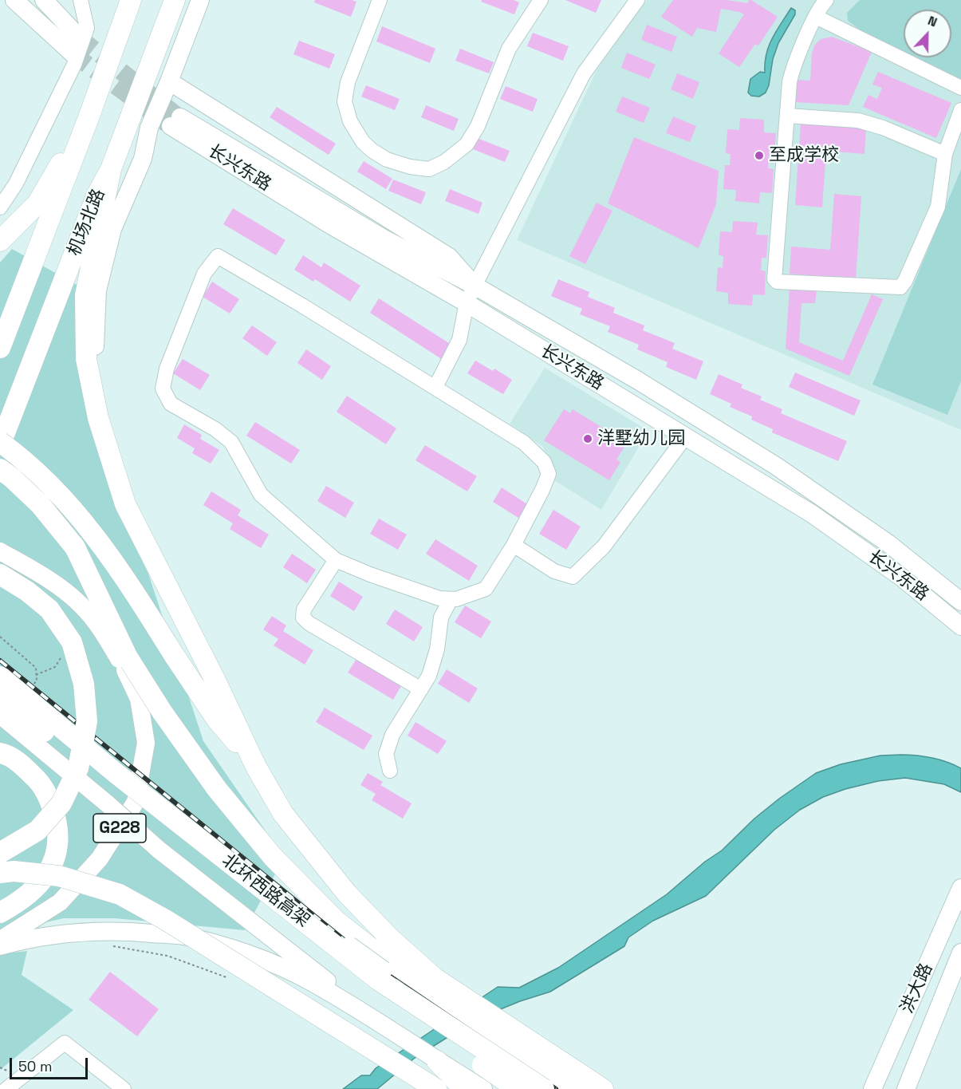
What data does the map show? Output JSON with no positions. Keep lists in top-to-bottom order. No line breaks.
{"streets":{"highway":["机场北路","北环西路高架"],"main road":["长兴东路","G228","洪大路"]},"places":["至成学校","洋墅幼儿园"],"scale_bar":"50 m","north":"top"}
